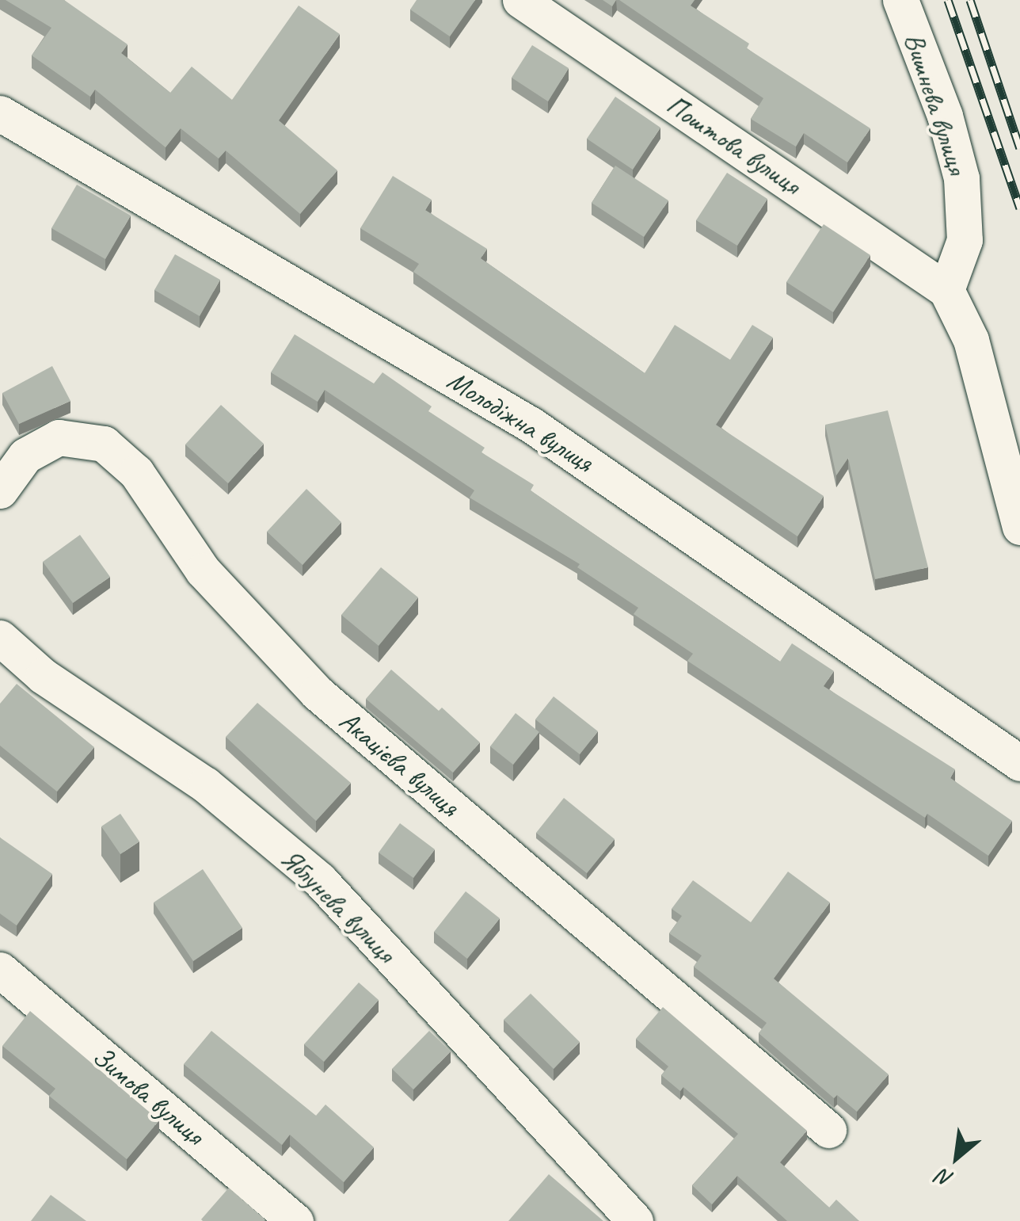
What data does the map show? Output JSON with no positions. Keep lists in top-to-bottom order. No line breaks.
{"streets":{"street":["Вишнева вулиця","Поштова вулиця","Молодіжна вулиця","Акацієва вулиця","Яблунева вулиця","Зимова вулиця"]},"crossings":[["Вишнева вулиця","Поштова вулиця"]],"north":"bottom left"}
